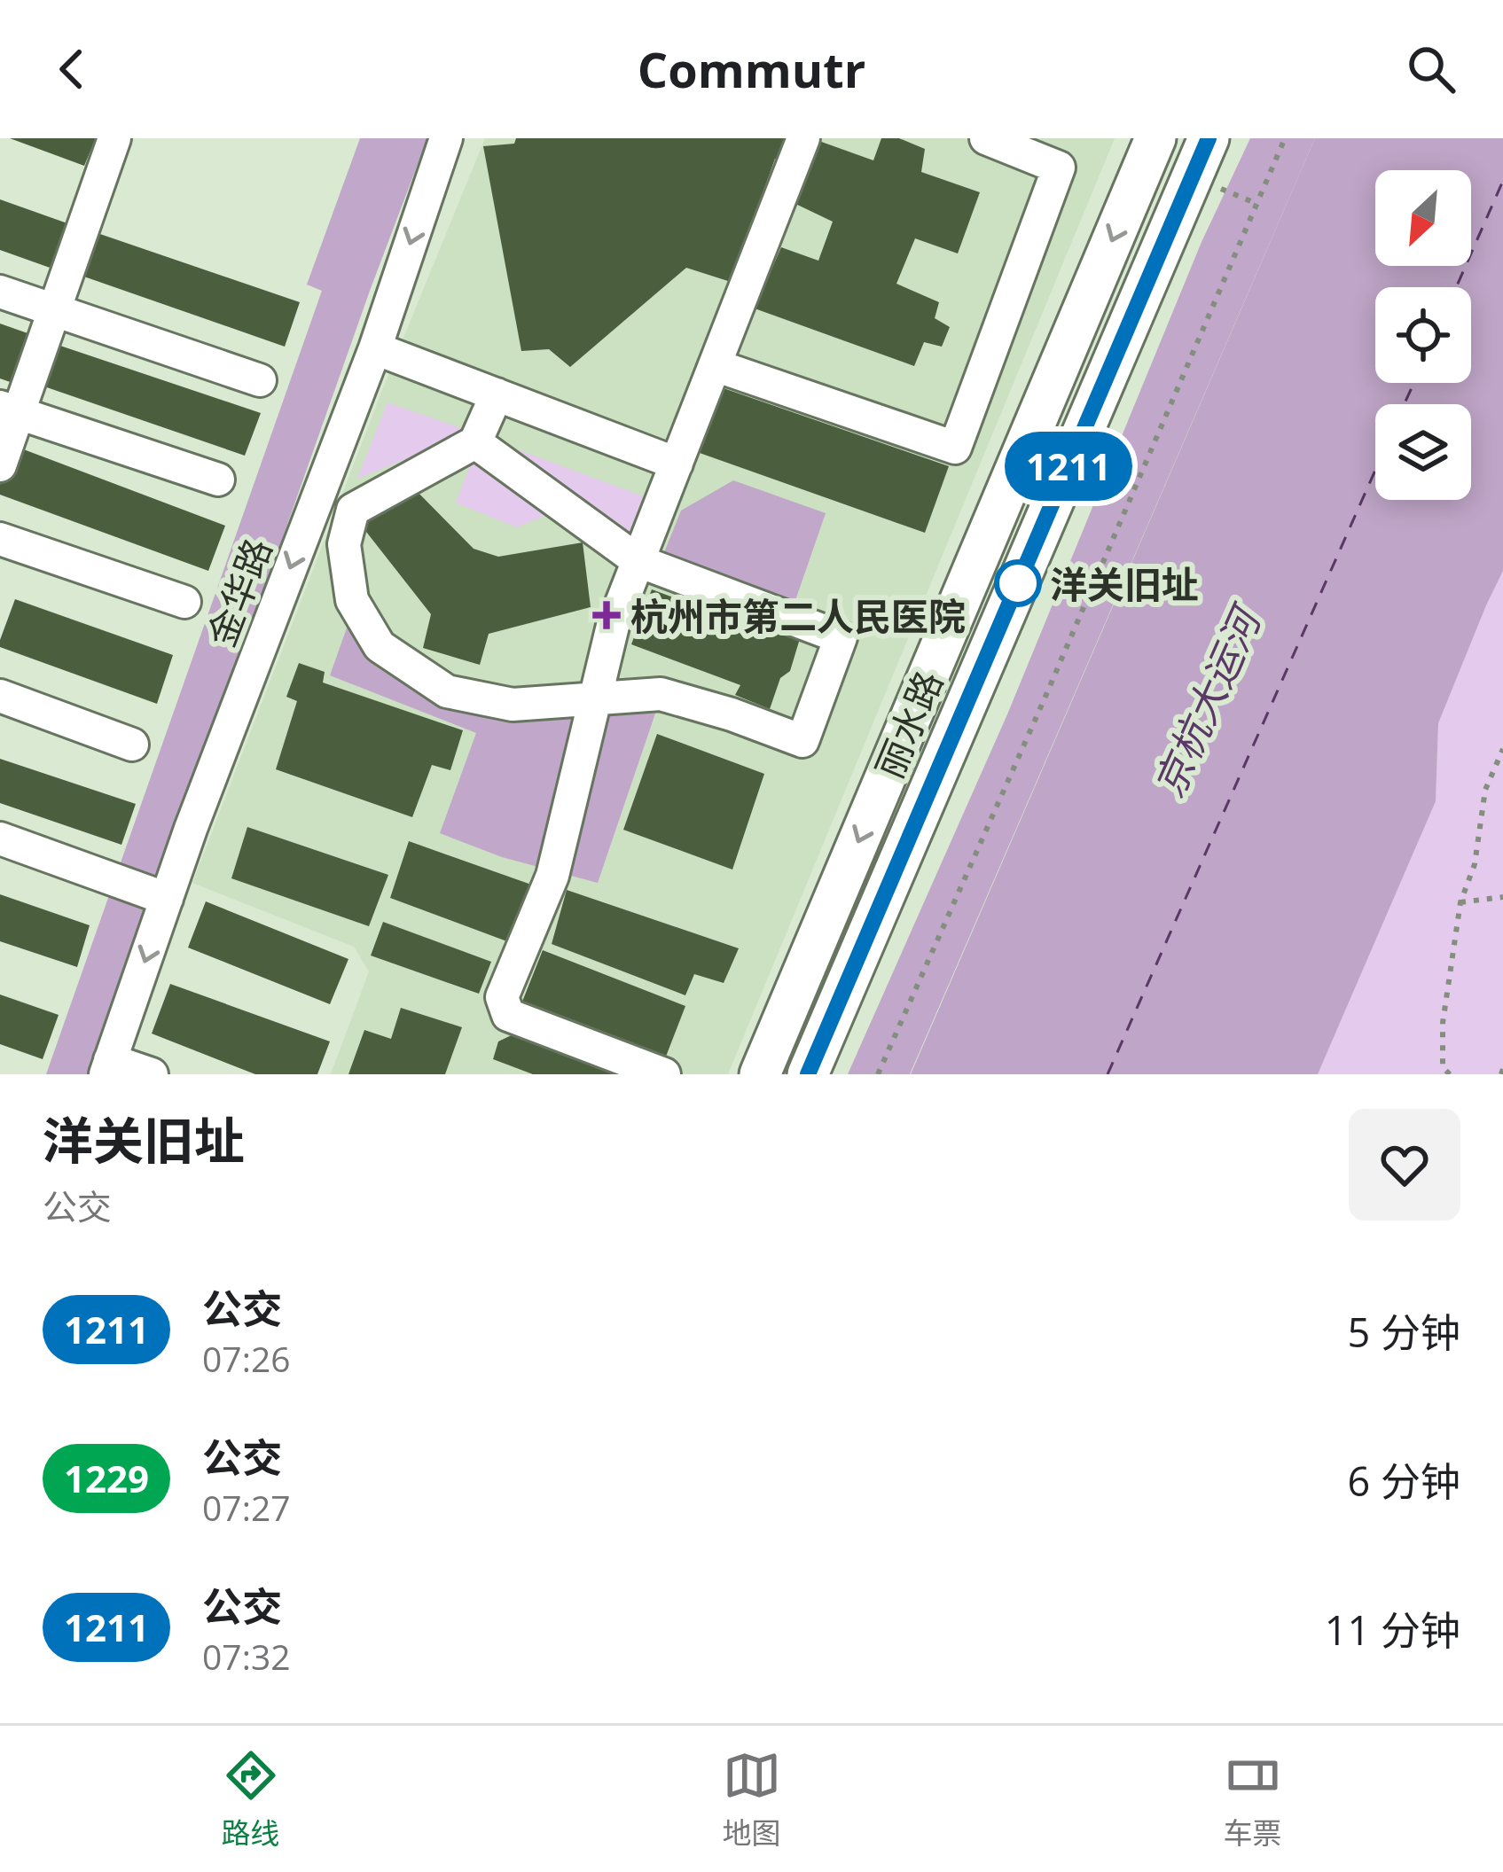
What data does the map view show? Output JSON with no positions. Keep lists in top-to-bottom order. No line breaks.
{"streets":{"main road":["丽水路"],"street":["金华路"]},"one_way":["金华路"],"water":["京杭大运河"],"places":{"other":["洋关旧址"],"health":["杭州市第二人民医院"]},"lines":["bus line 1211"],"north":"bottom left","page":{"header":"Commutr","on_map":"1211","heading":["洋关旧址","公交"],"list":[{"mark":"1211","name":"公交","note":"07:26","value":"5 分钟"},{"mark":"1229","name":"公交","note":"07:27","value":"6 分钟"},{"mark":"1211","name":"公交","note":"07:32","value":"11 分钟"}],"tabs":["路线","地图","车票"]}}
